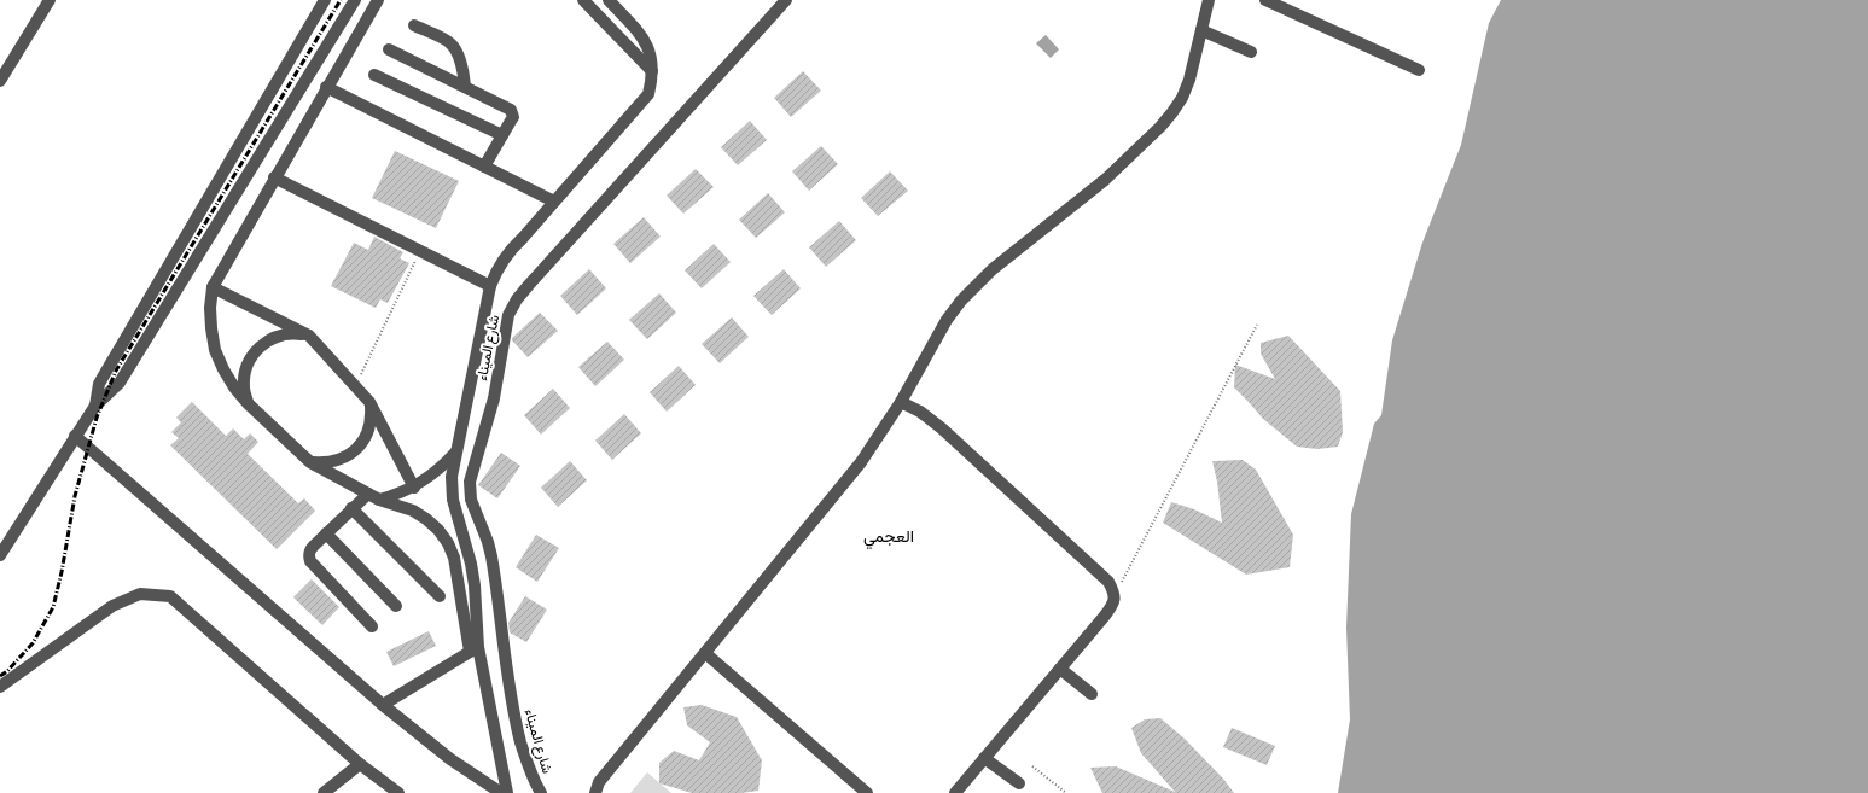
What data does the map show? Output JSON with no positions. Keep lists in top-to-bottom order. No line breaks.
{"streets":{"street":["شارع الميناء"]},"districts":["العجمي"]}
